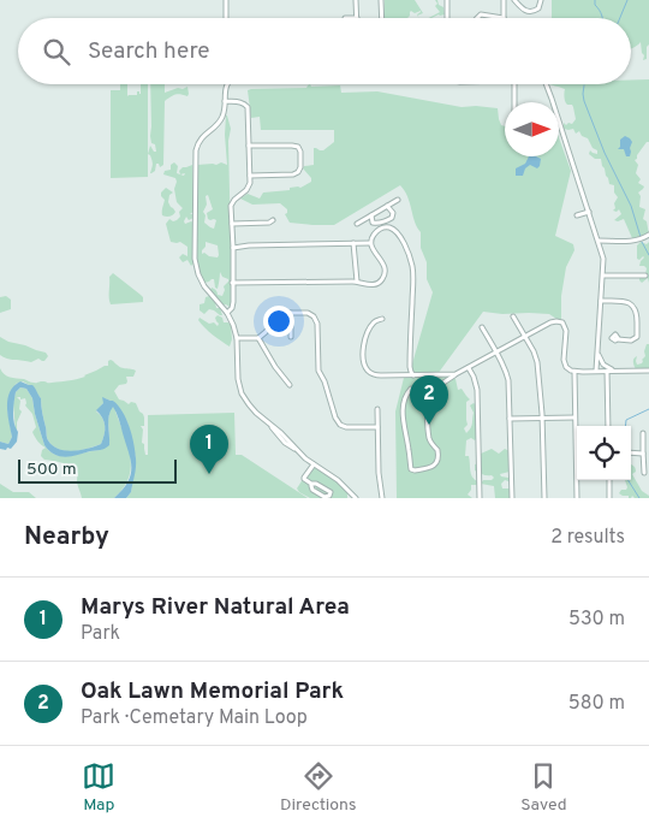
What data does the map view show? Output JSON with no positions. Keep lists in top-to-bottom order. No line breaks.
{"scale_bar":"500 m","north":"right","page":{"search":"Search here","pins":["2","1"],"scale":"500 m","heading":["Nearby","2 results"],"list":[{"mark":"1","name":"Marys River Natural Area","note":"Park","value":"530 m"},{"mark":"2","name":"Oak Lawn Memorial Park","note":"Park · Cemetary Main Loop","value":"580 m"}],"nav":["Map","Directions","Saved"]}}
